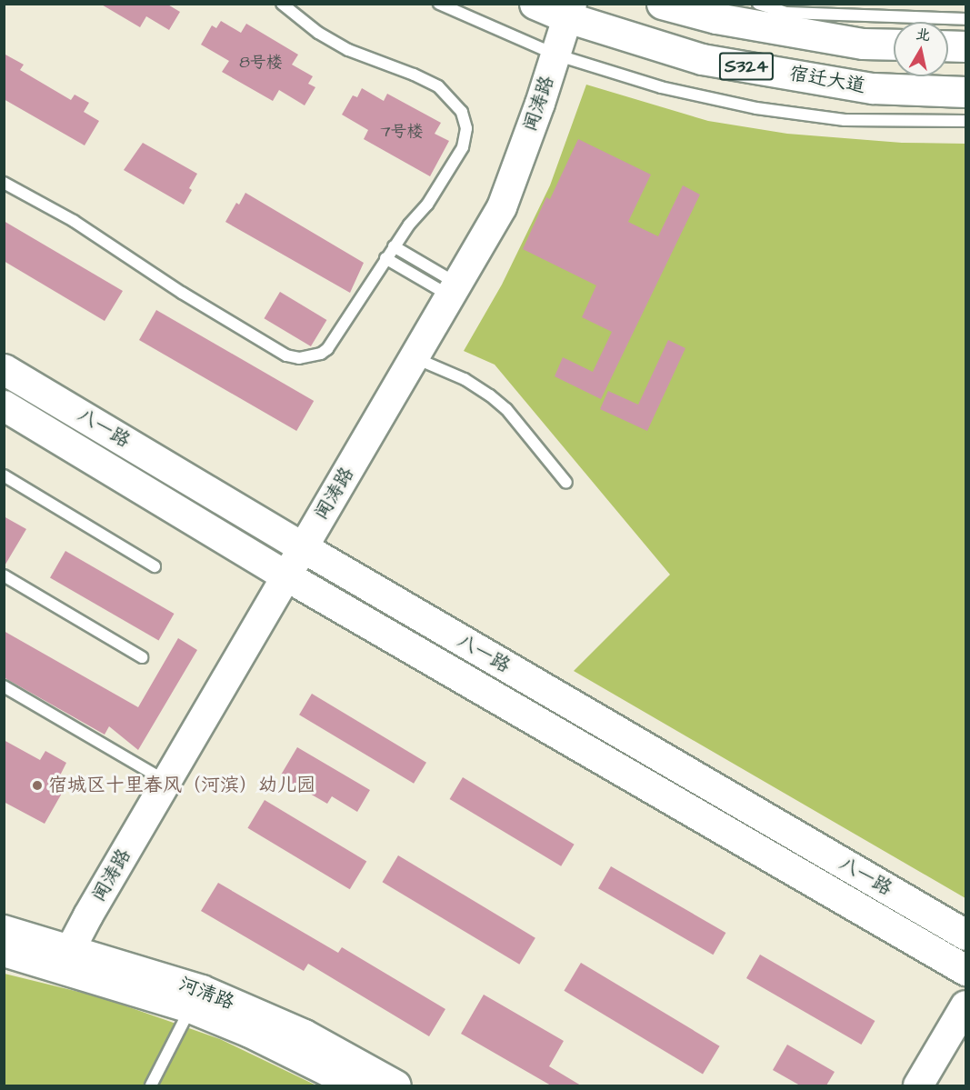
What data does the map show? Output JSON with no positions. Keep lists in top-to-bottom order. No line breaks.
{"streets":{"main road":["S324","宿迁大道","八一路"],"street":["闻涛路","河清路"]},"crossings":[["宿迁大道","闻涛路"],["闻涛路","八一路"],["闻涛路","河清路"]],"places":["宿城区十里春风（河滨）幼儿园"],"house_numbers":["8号楼","7号楼"],"north":"top"}
